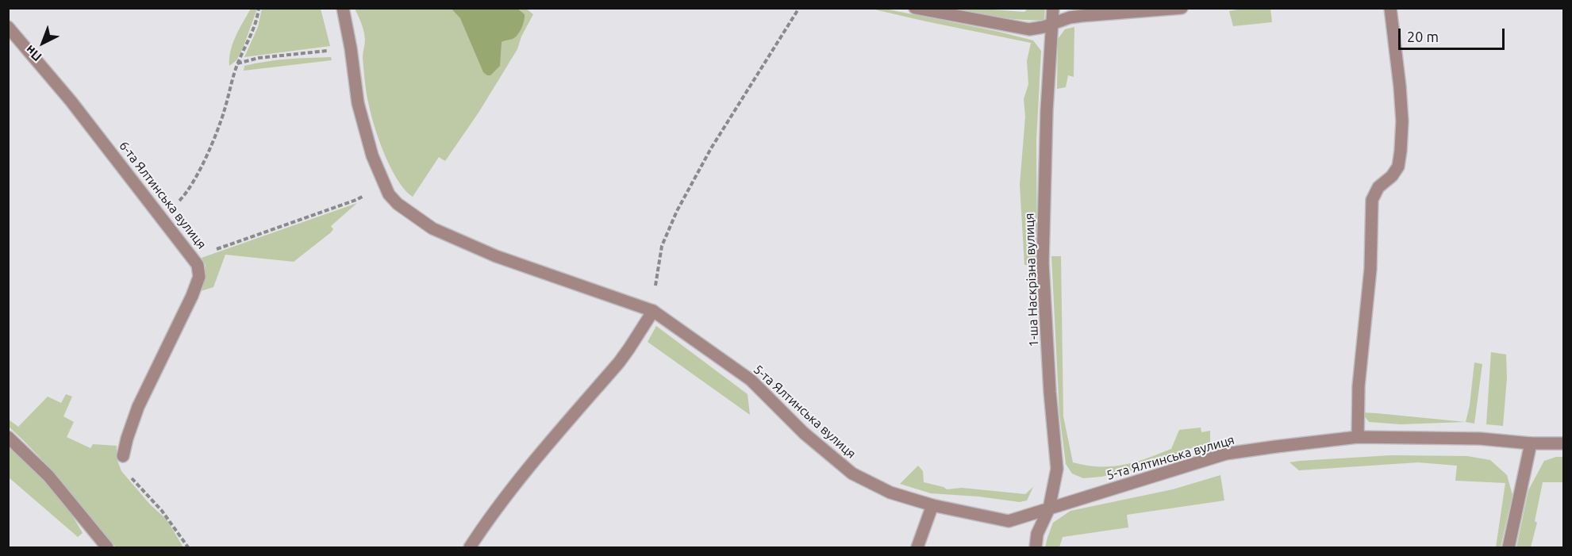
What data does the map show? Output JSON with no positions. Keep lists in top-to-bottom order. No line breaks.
{"streets":{"street":["6-та Ялтинська вулиця","1-ша Наскрізна вулиця","5-та Ялтинська вулиця"]},"crossings":[["1-ша Наскрізна вулиця","5-та Ялтинська вулиця"]],"scale_bar":"20 m","north":"bottom left"}
